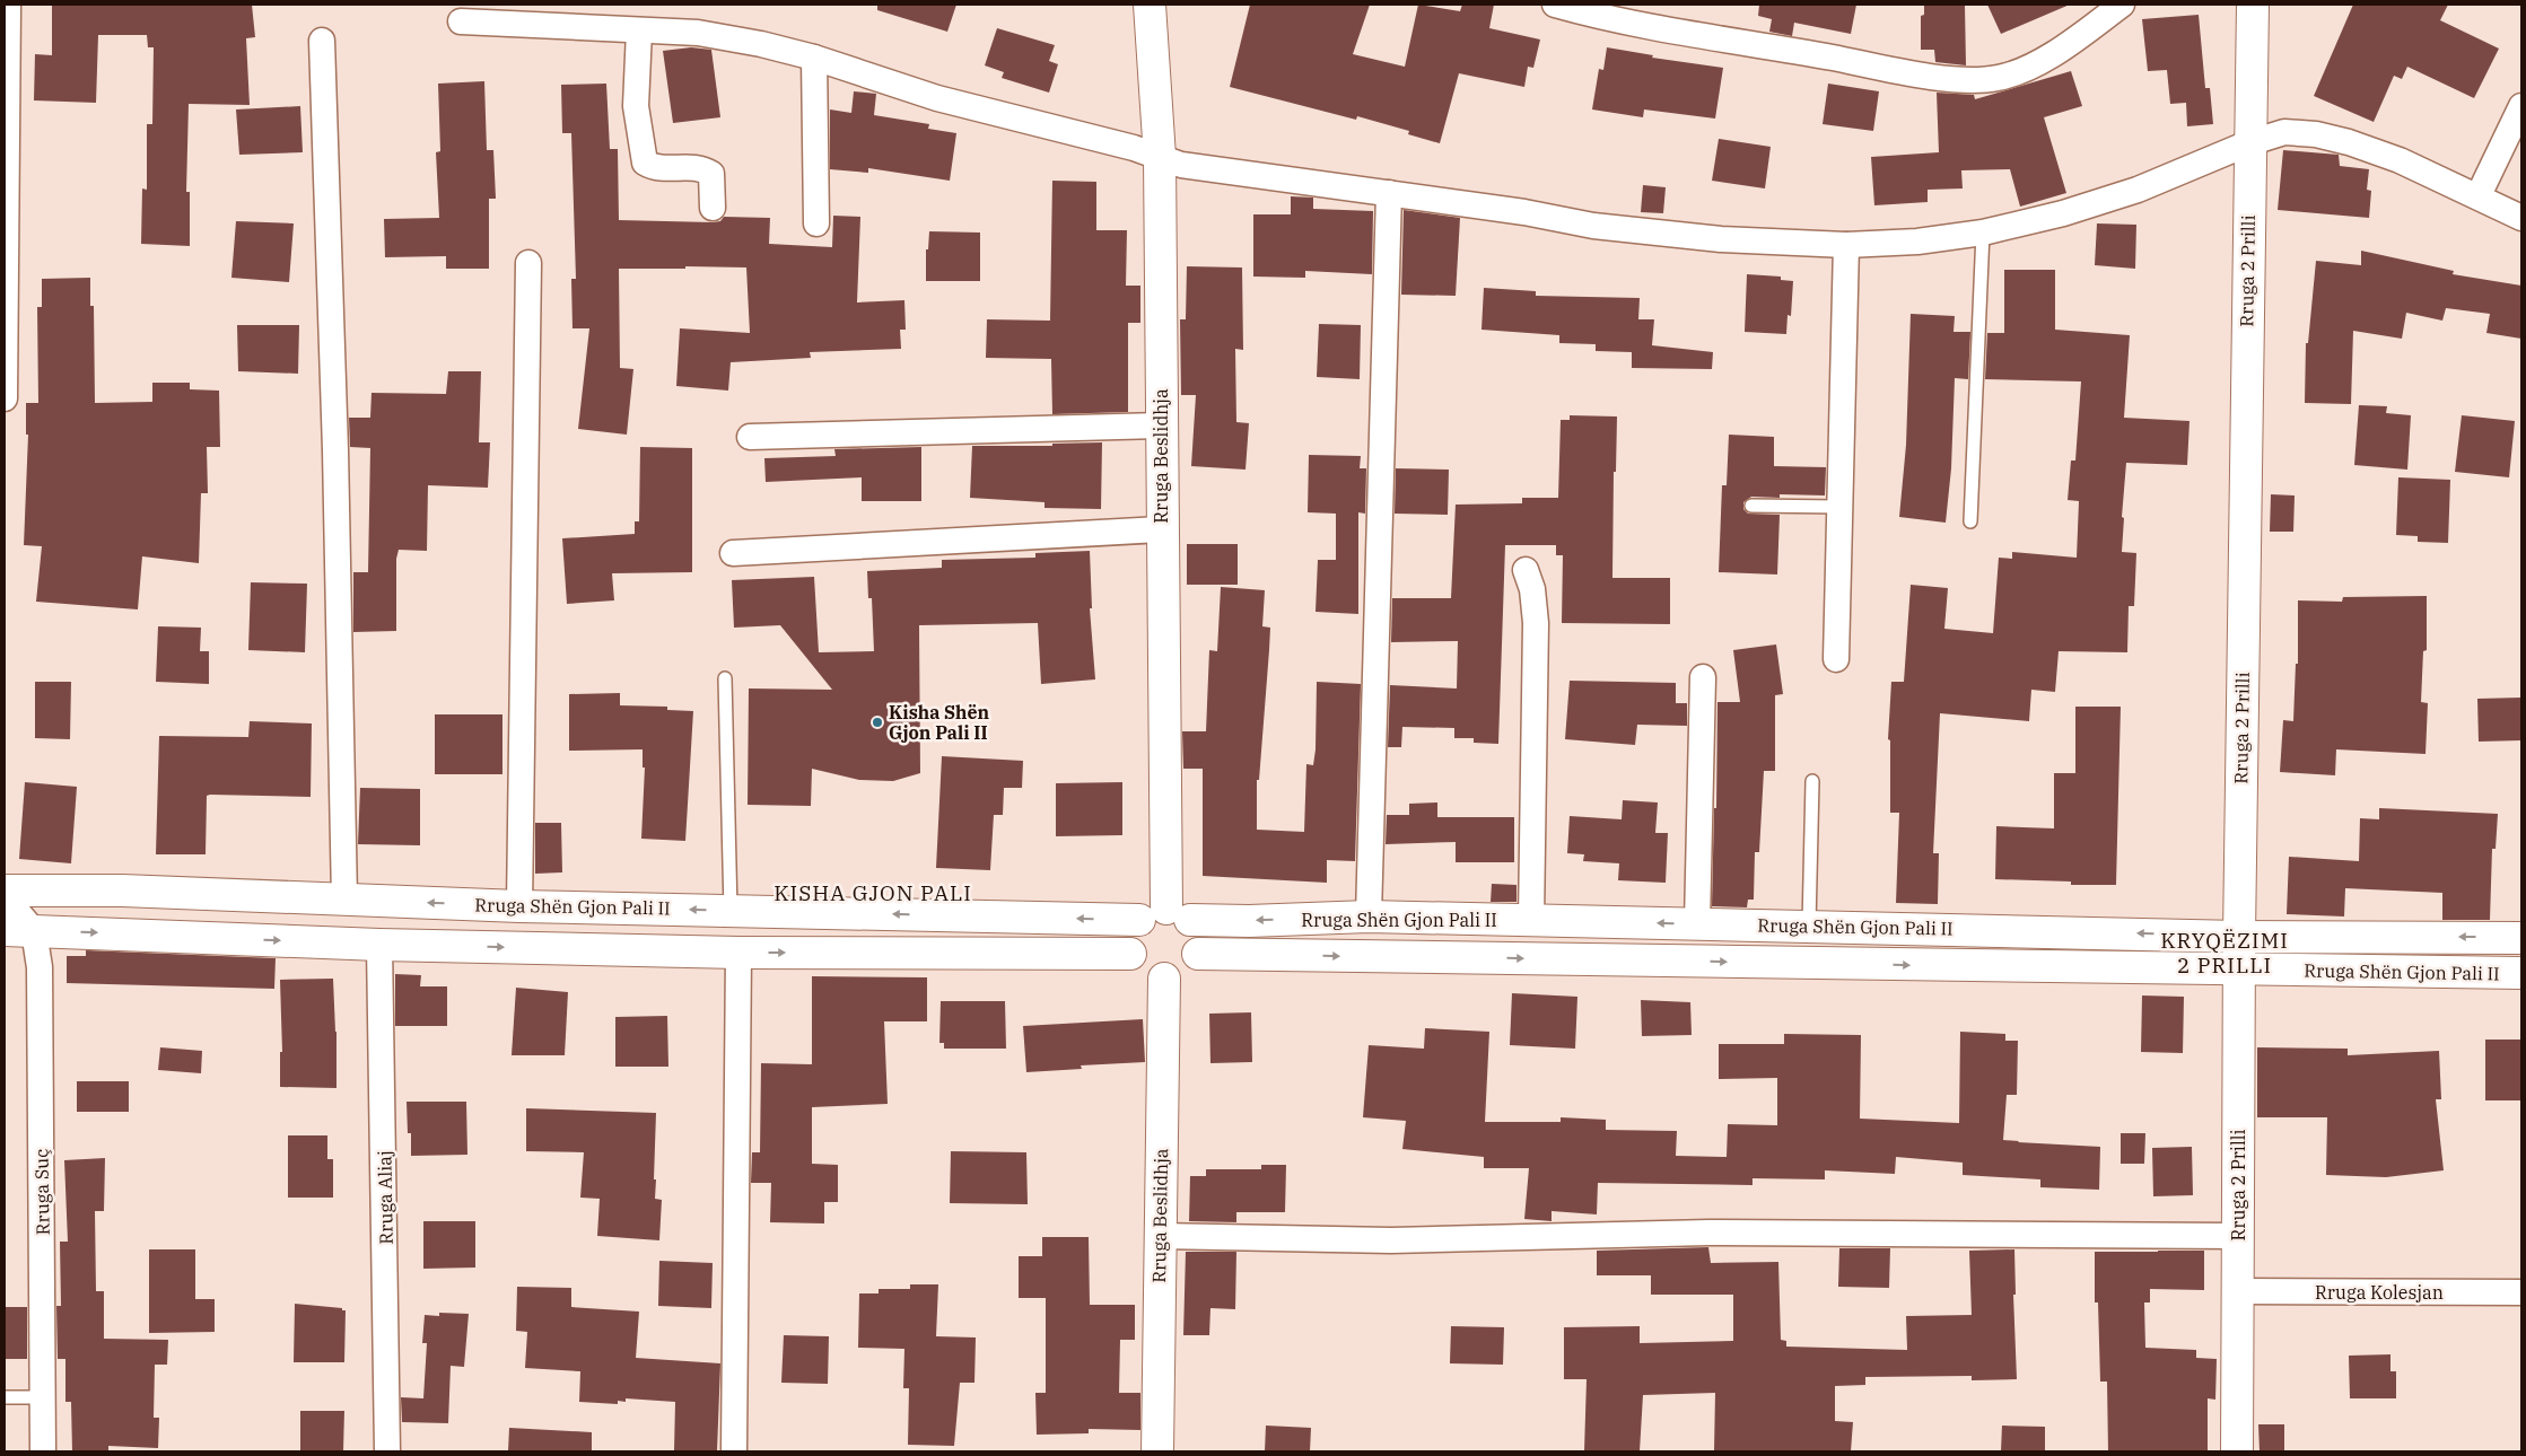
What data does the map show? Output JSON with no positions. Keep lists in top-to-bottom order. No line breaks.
{"streets":{"street":["Rruga 2 Prilli","Rruga Beslidhja","Rruga Shën Gjon Pali II","Rruga Suç","Rruga Aliaj","Rruga Kolesjan"]},"crossings":[["Rruga 2 Prilli","Rruga Shën Gjon Pali II"],["Rruga 2 Prilli","Rruga Kolesjan"],["Rruga Beslidhja","Rruga Shën Gjon Pali II"]],"districts":["KISHA GJON PALI","KRYQËZIMI 2 PRILLI"],"places":["Kisha Shën Gjon Pali II"]}
